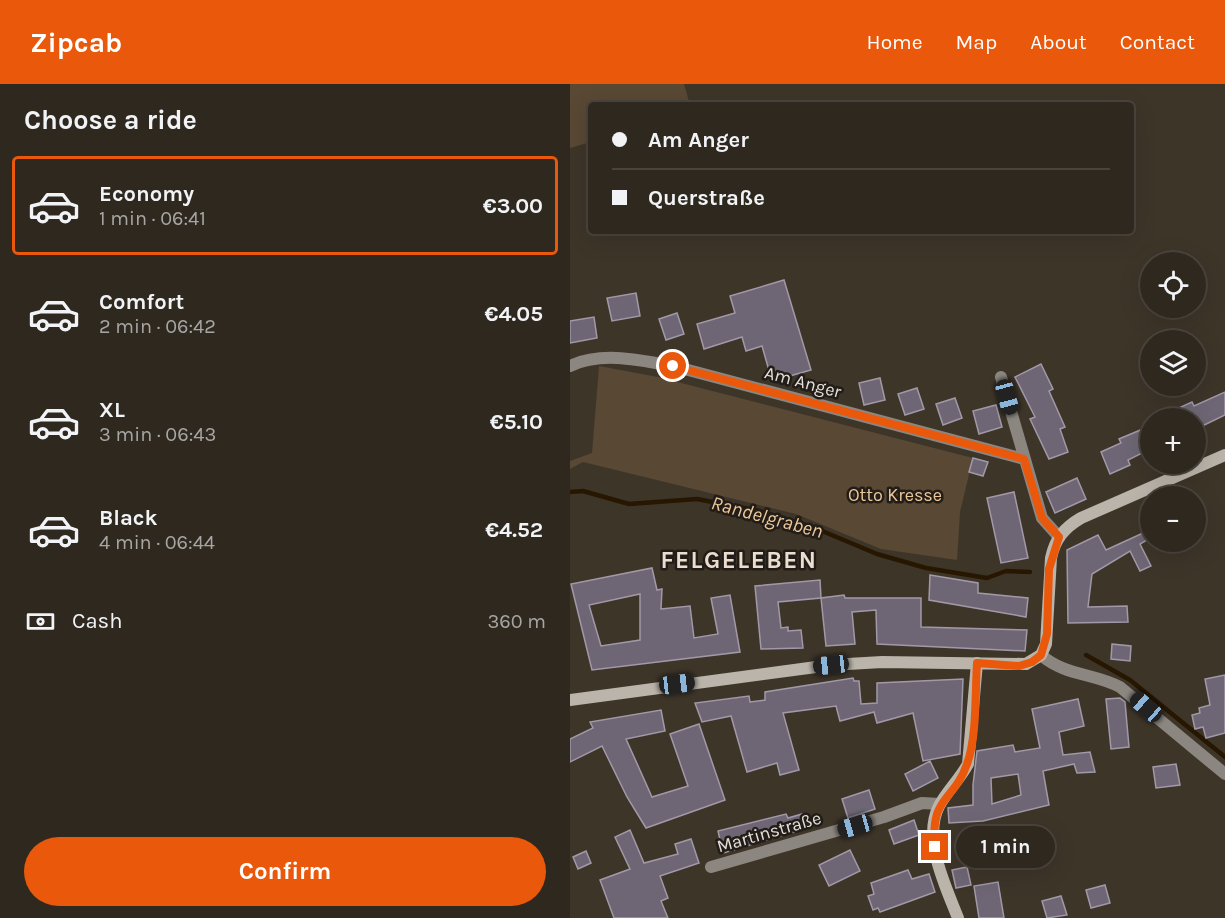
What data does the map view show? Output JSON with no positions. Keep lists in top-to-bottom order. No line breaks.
{"streets":{"street":["Am Anger","Martinstraße"]},"districts":["FELGELEBEN"],"water":["Randelgraben"],"parks":["Otto Kresse"],"page":{"header":"Zipcab","nav":["Home","Map","About","Contact"],"heading":"Choose a ride","banner":["Am Anger","Querstraße"],"list":[{"name":"Economy","note":"1 min · 06:41","value":"€3.00"},{"name":"Comfort","note":"2 min · 06:42","value":"€4.05"},{"name":"XL","note":"3 min · 06:43","value":"€5.10"},{"name":"Black","note":"4 min · 06:44","value":"€4.52"}],"map_buttons":["+","−"],"pay":["Cash","360 m"],"buttons":"Confirm","bubble":"1 min"}}
